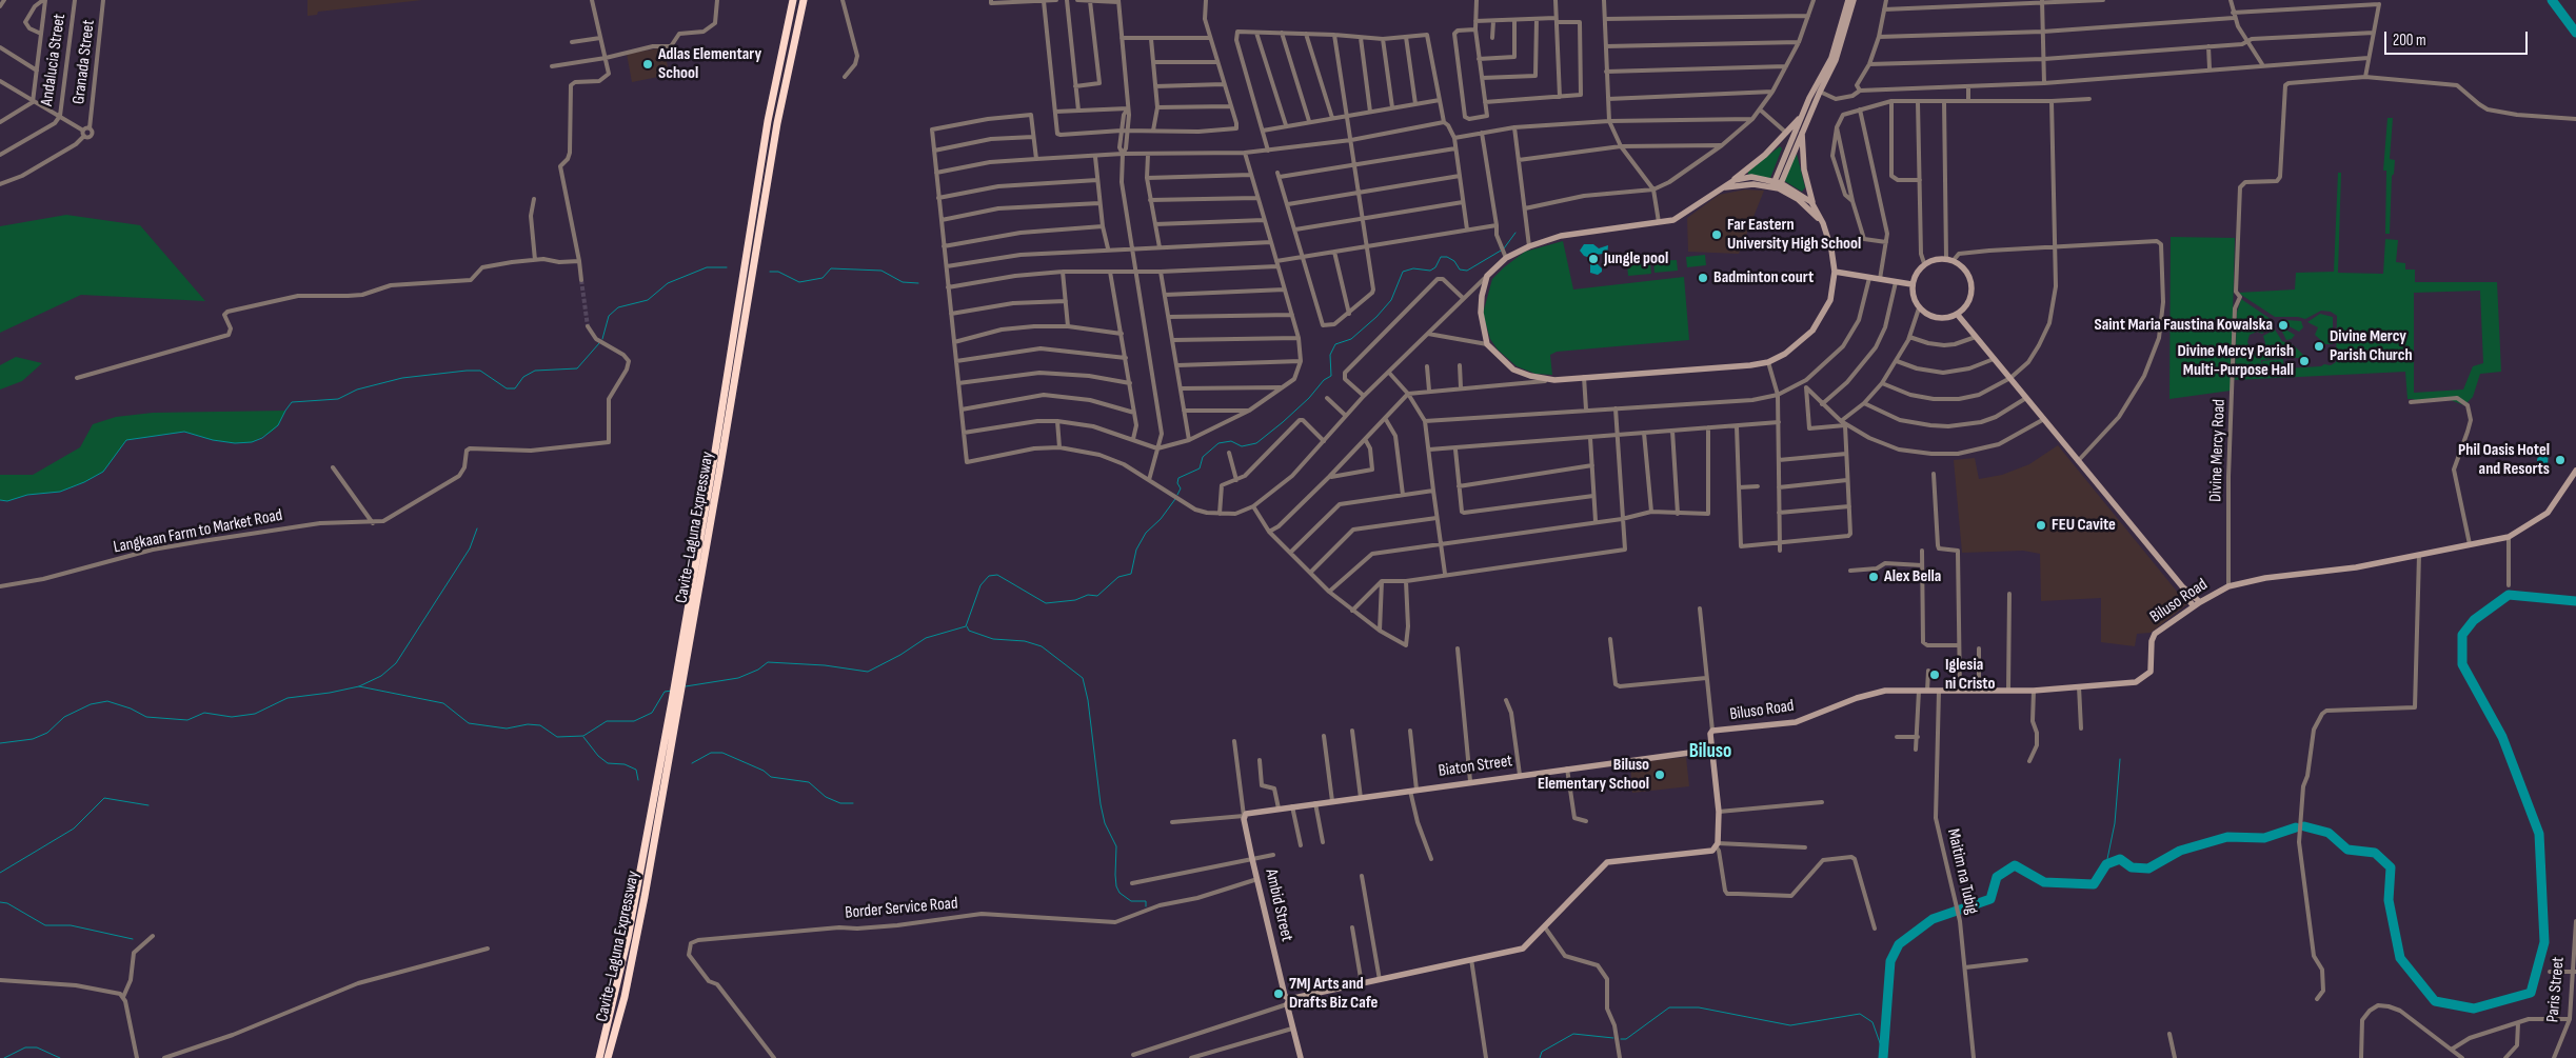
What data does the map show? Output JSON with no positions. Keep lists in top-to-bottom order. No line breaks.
{"streets":{"highway":["Cavite–Laguna Expressway"],"street":["Andalucia Street","Granada Street","Divine Mercy Road","Langkaan Farm to Market Road","Biluso Road","Biaton Street","Maitim na Tubig","Ambid Street","Border Service Road","Paris Street"]},"crossings":[["Divine Mercy Road","Biluso Road"],["Biluso Road","Maitim na Tubig"],["Biaton Street","Ambid Street"],["Ambid Street","Border Service Road"]],"districts":["Biluso"],"places":["Adlas Elementary School","Far Eastern University High School","Jungle pool","Badminton court","Saint Maria Faustina Kowalska","Divine Mercy Parish Church","Divine Mercy Parish Multi-Purpose Hall","Phil Oasis Hotel and Resorts","FEU Cavite","Alex Bella","Iglesia ni Cristo","Biluso Elementary School","7MJ Arts and Drafts Biz Cafe"],"scale_bar":"200 m"}
